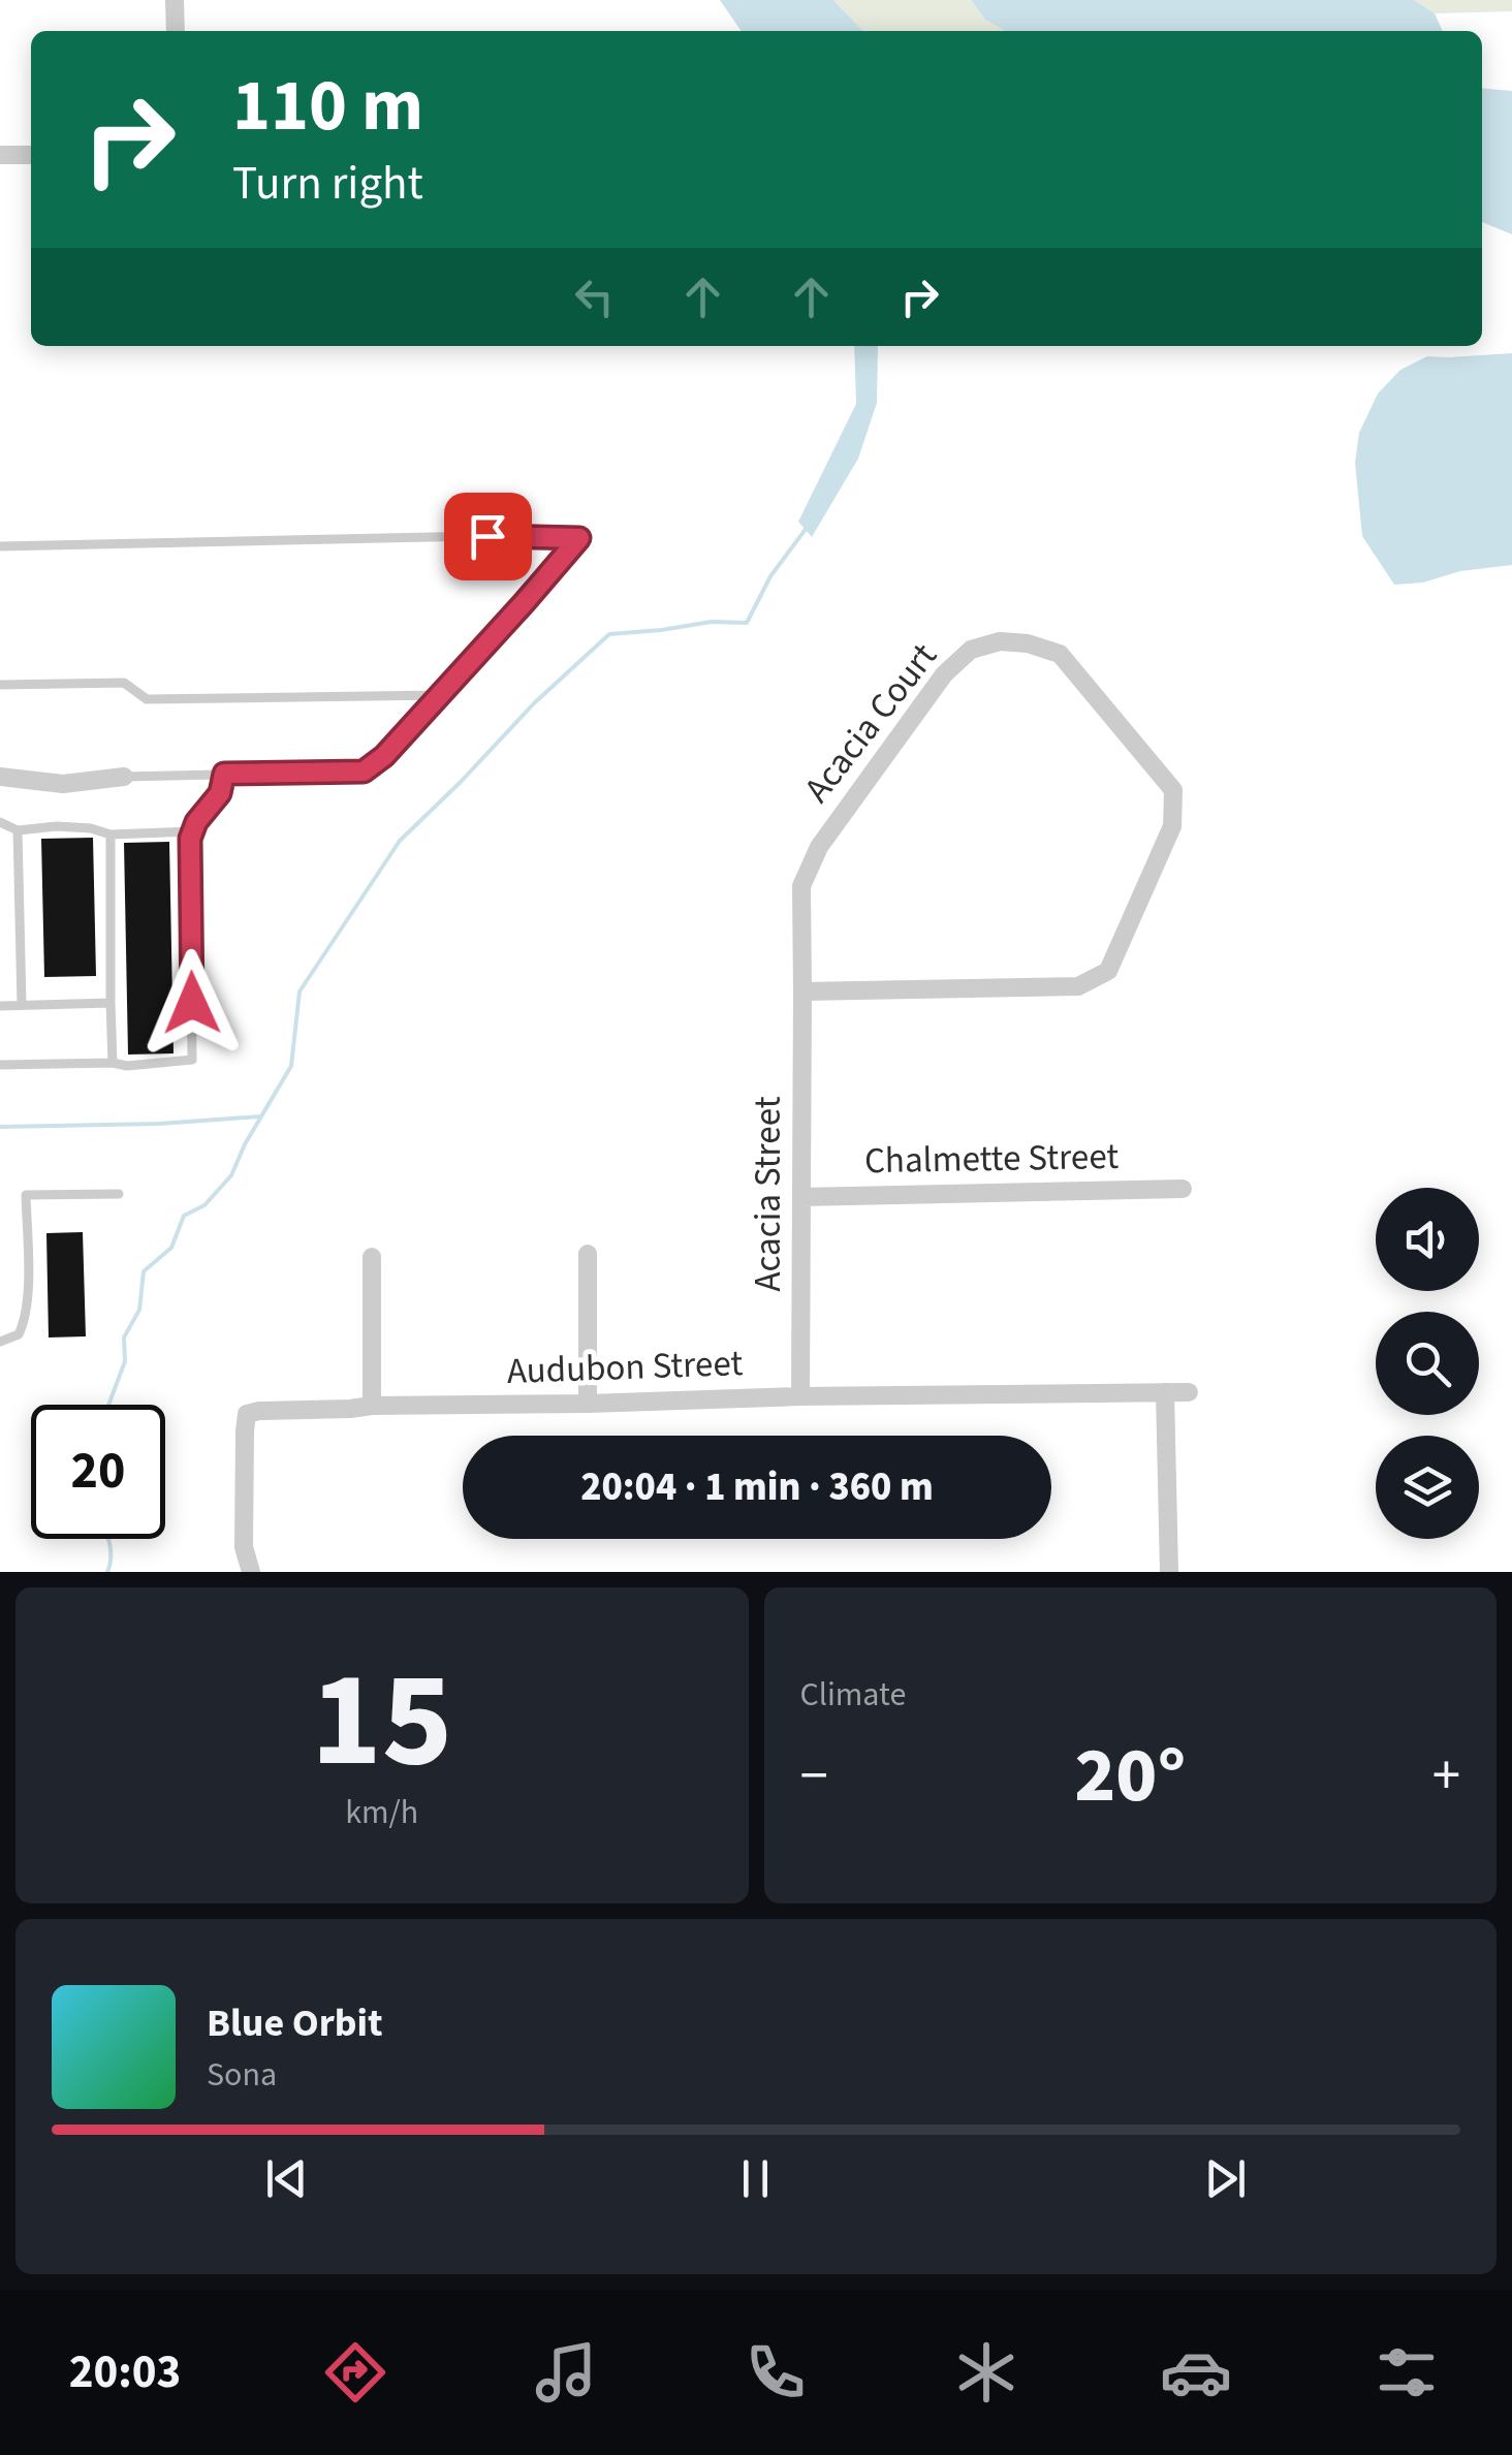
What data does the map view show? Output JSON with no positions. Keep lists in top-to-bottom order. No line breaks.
{"streets":{"street":["Acacia Court","Chalmette Street","Acacia Street","Audubon Street"]},"crossings":[["Acacia Court","Acacia Street"],["Chalmette Street","Acacia Street"],["Acacia Street","Audubon Street"]],"page":{"turn":["110 m","Turn right"],"limit":"20","trip":"20:04 · 1 min · 360 m","tile":[["15","km/h"],"Climate"],"heat":["−","20°","+"],"song":["Blue Orbit","Sona"],"tabs":"20:03"}}
